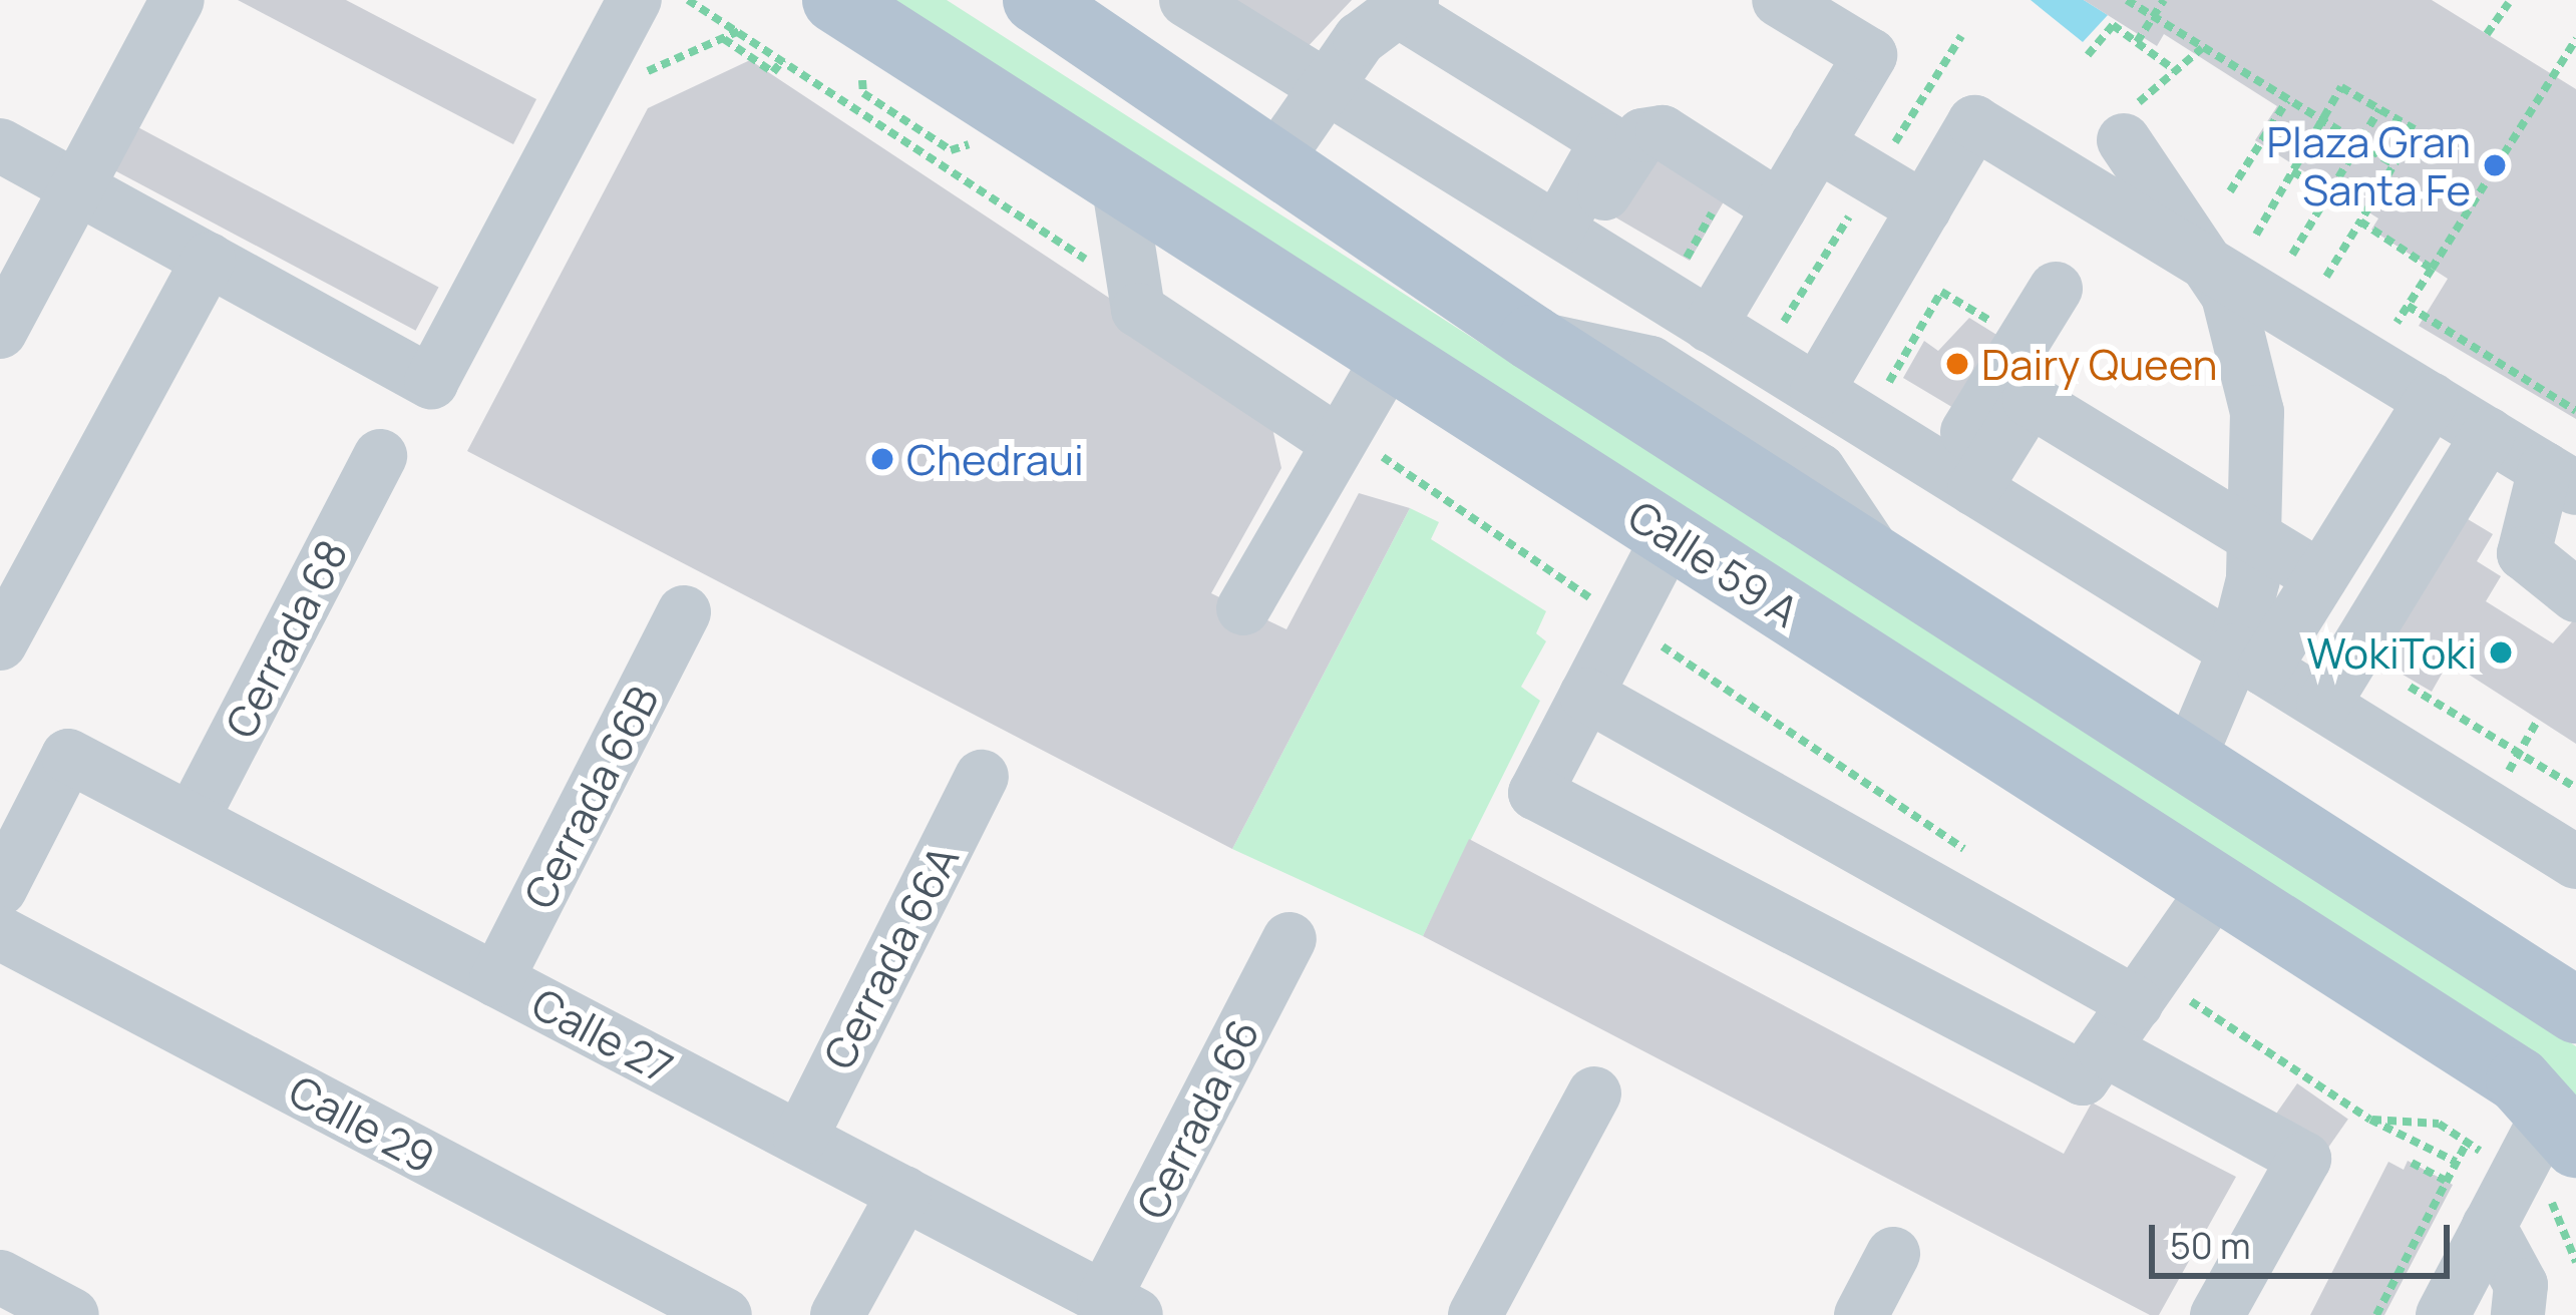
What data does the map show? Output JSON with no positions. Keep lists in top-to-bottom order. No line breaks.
{"streets":{"main road":["Calle 59 A"],"street":["Cerrada 68","Cerrada 66B","Cerrada 66A","Calle 27","Cerrada 66","Calle 29"]},"crossings":[["Cerrada 68","Calle 27"],["Cerrada 66B","Calle 27"],["Cerrada 66A","Calle 27"],["Calle 27","Cerrada 66"]],"places":["Plaza Gran Santa Fe","Dairy Queen","Chedraui","WokiToki"],"scale_bar":"50 m"}
